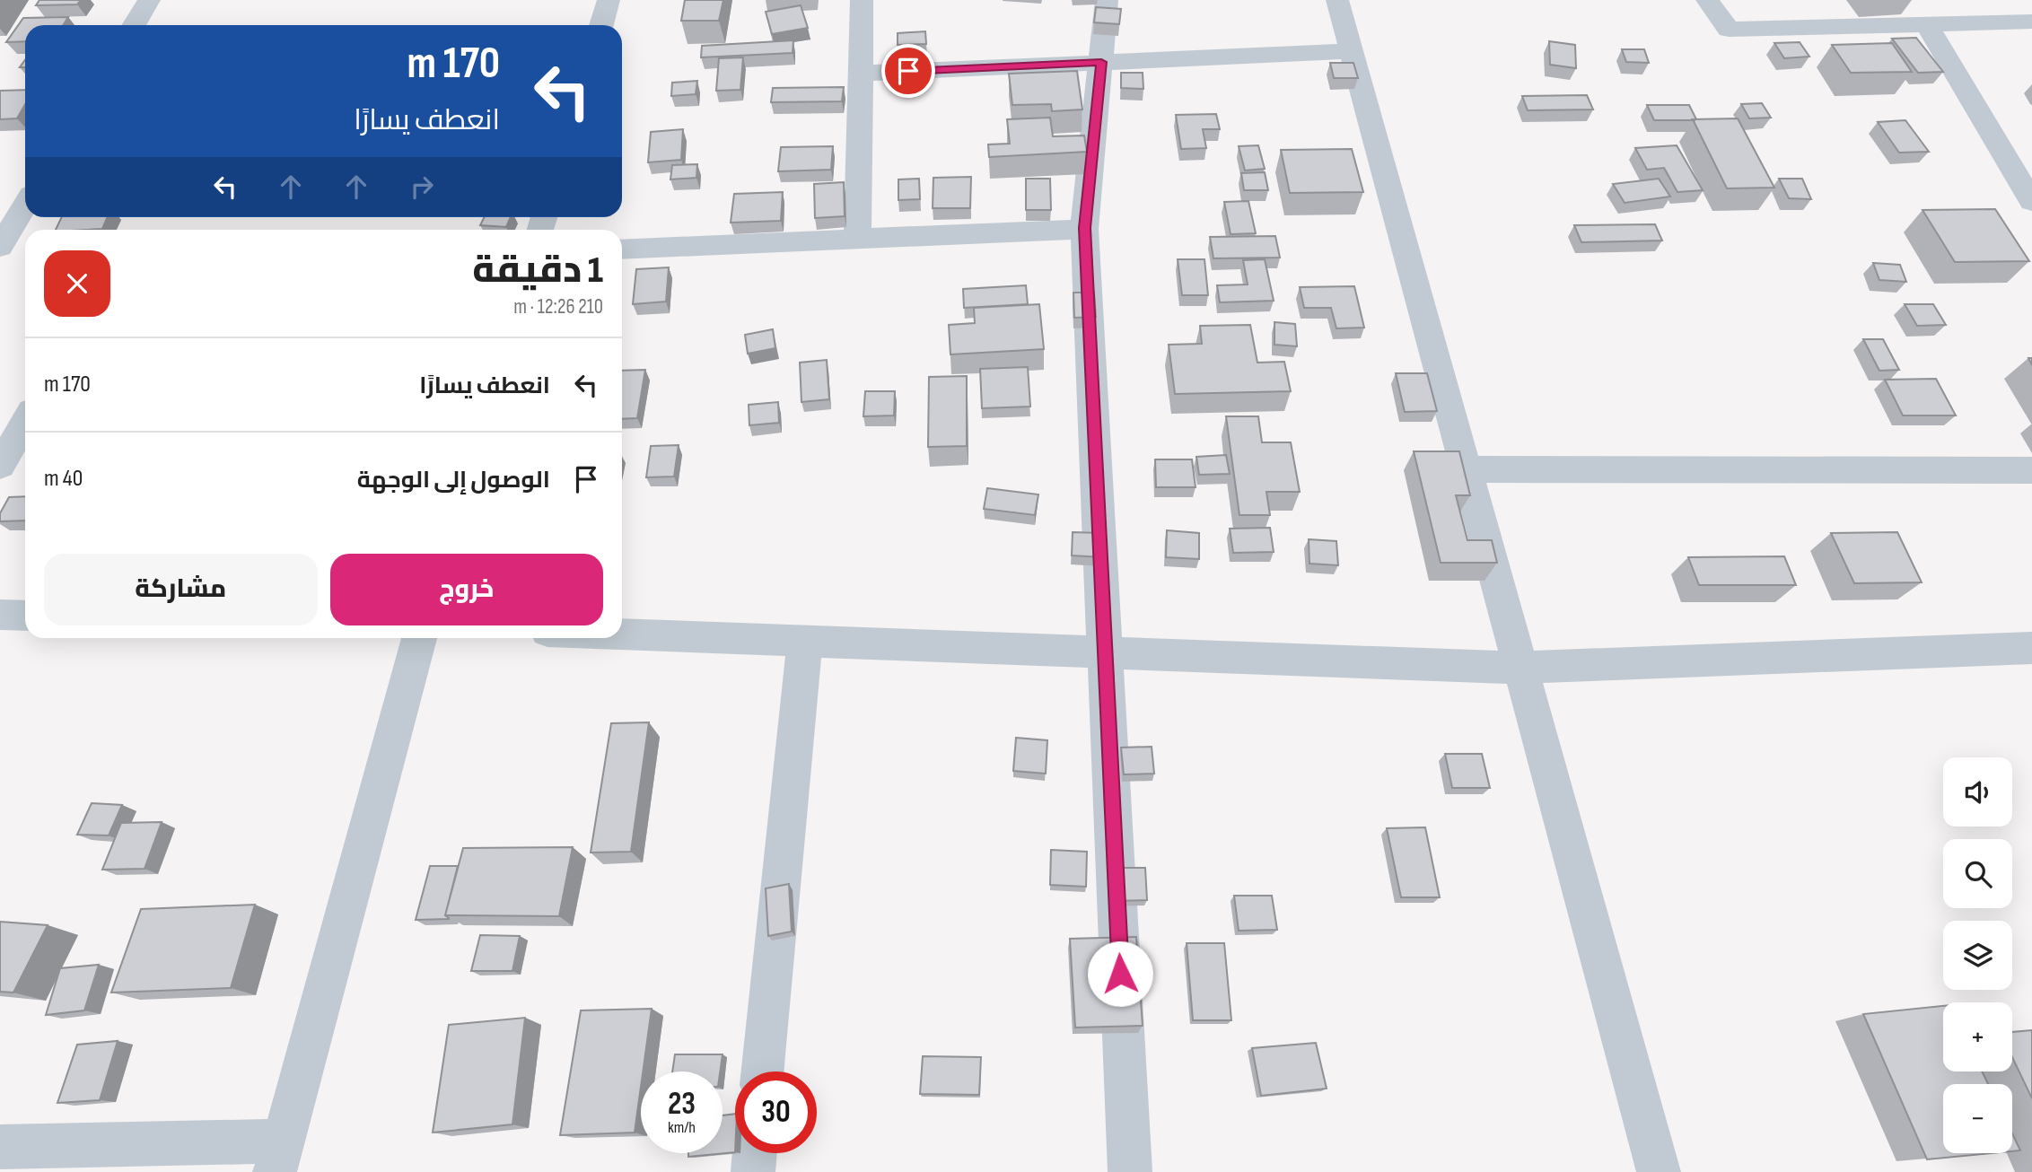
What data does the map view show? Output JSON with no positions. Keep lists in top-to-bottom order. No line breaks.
{"page":{"turn":["170 m","انعطف يسارًا"],"heading":["1 دقيقة","210 m · 12:26"],"list":[{"name":"انعطف يسارًا","value":"170 m"},{"name":"الوصول إلى الوجهة","value":"40 m"}],"buttons":["خروج","مشاركة"],"map_buttons":["+","−"],"speed":"23 km/h","limit":"30"}}
